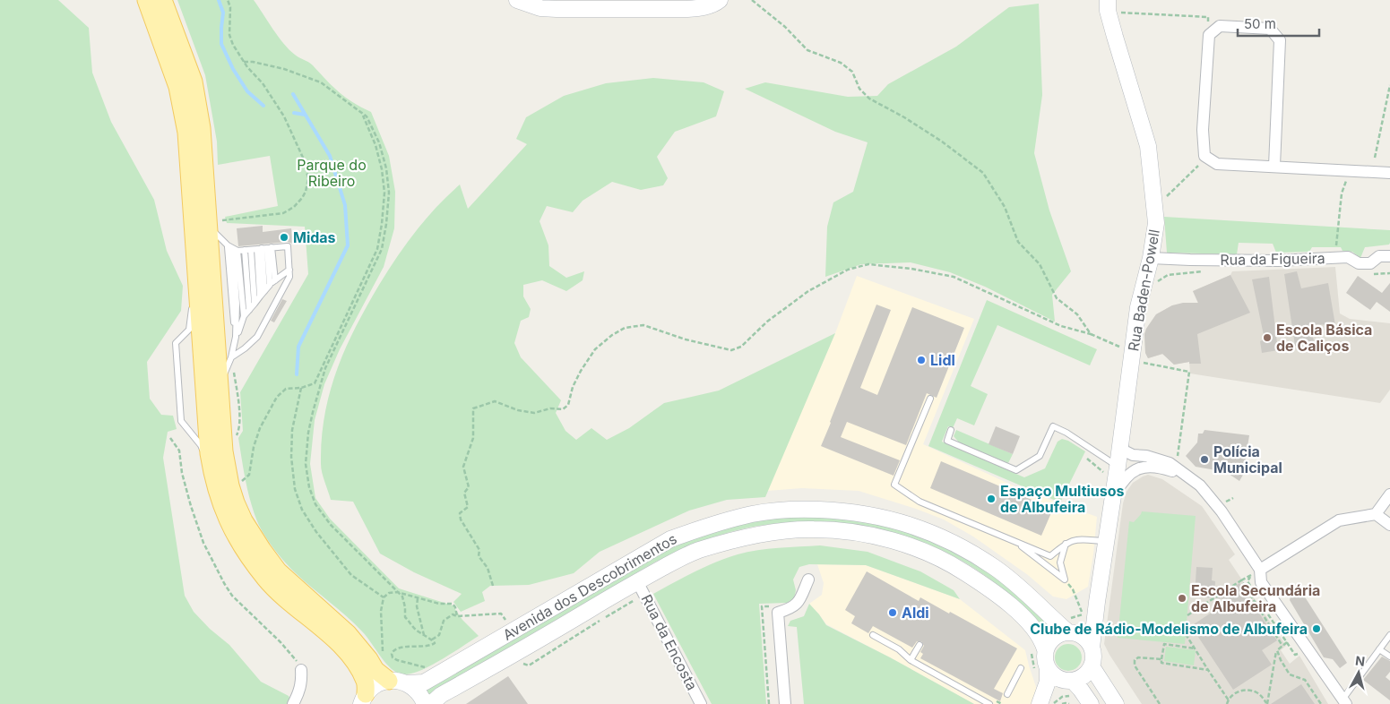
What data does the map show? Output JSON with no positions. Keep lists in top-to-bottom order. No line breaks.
{"streets":{"main road":["Rua Baden-Powell","Avenida dos Descobrimentos"],"street":["Rua da Figueira","Rua da Encosta"]},"crossings":[["Rua da Figueira","Rua Baden-Powell"],["Rua Baden-Powell","Avenida dos Descobrimentos"],["Avenida dos Descobrimentos","Rua da Encosta"]],"parks":["Parque do Ribeiro"],"places":["Midas","Escola Básica de Caliços","Lidl","Polícia Municipal","Espaço Multiusos de Albufeira","Escola Secundária de Albufeira","Aldi","Clube de Rádio-Modelismo de Albufeira"],"scale_bar":"50 m","north":"top"}
